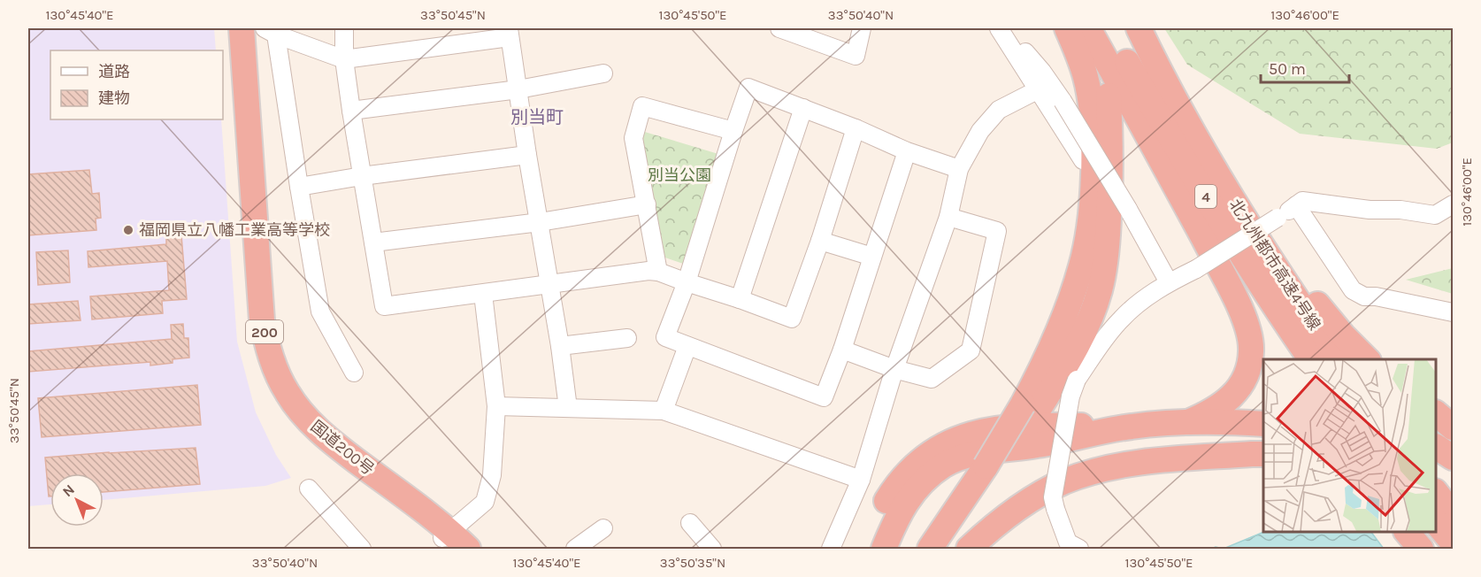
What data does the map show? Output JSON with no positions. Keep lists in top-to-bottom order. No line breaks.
{"streets":{"highway":["4","北九州都市高速4号線","200","国道200号"]},"districts":["別当町"],"parks":["別当公園"],"places":["福岡県立八幡工業高等学校"],"legend":["道路","建物"],"scale_bar":"50 m","north":"top left","coordinates":["130°45'40\"E","33°50'45\"N","130°45'50\"E","33°50'40\"N","130°46'00\"E","33°50'35\"N"]}
